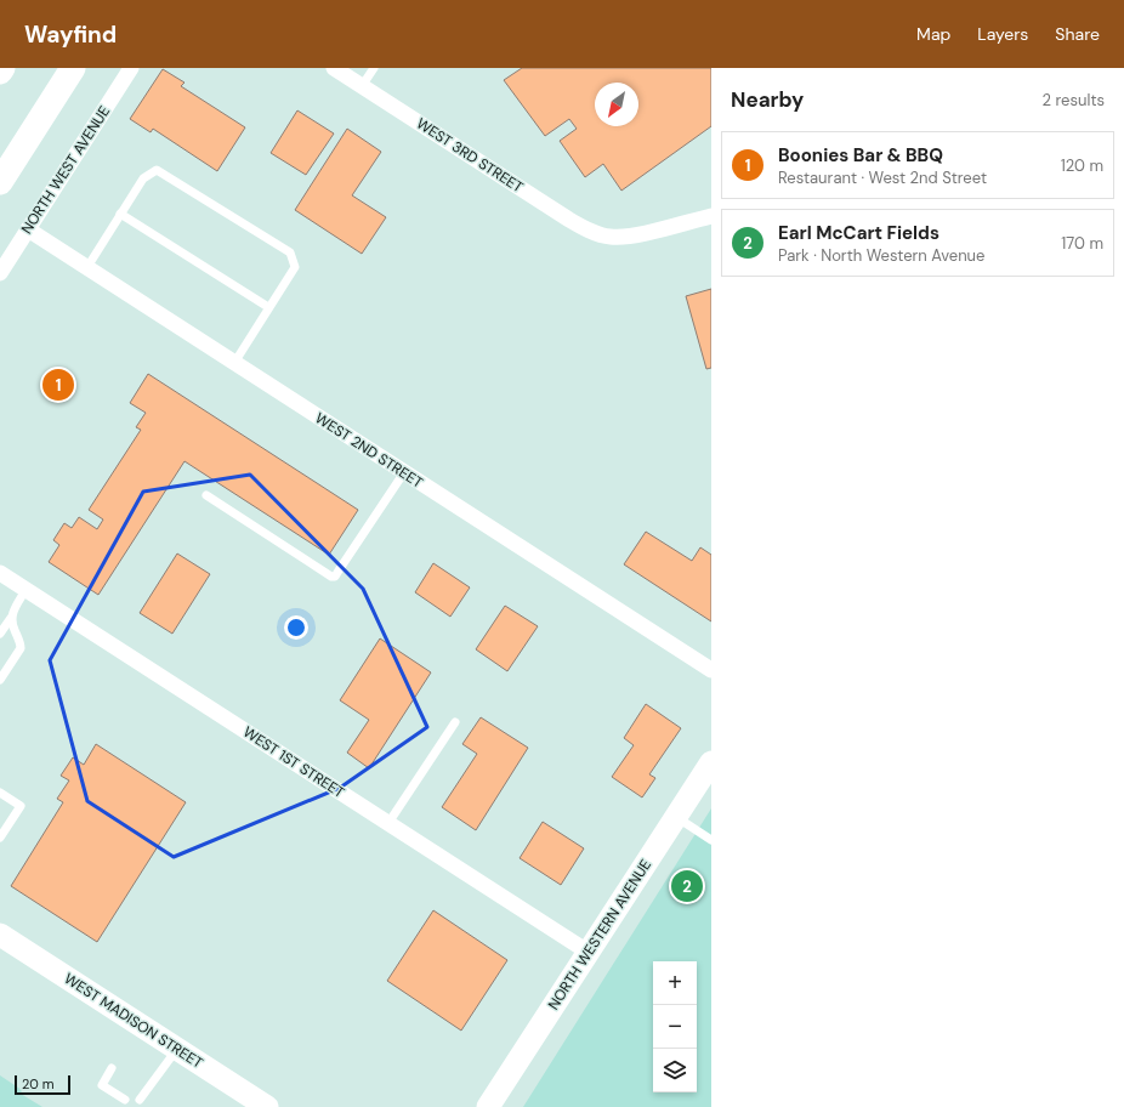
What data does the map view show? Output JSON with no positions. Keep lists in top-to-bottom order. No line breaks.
{"streets":{"street":["WEST 3RD STREET","NORTH WEST AVENUE","WEST 2ND STREET","WEST 1ST STREET","NORTH WESTERN AVENUE","WEST MADISON STREET"]},"crossings":[["NORTH WEST AVENUE","WEST 2ND STREET"],["WEST 1ST STREET","NORTH WESTERN AVENUE"]],"scale_bar":"20 m","north":"bottom left","page":{"header":"Wayfind","nav":["Map","Layers","Share"],"heading":["Nearby","2 results"],"list":[{"mark":"1","name":"Boonies Bar & BBQ","note":"Restaurant · West 2nd Street","value":"120 m"},{"mark":"2","name":"Earl McCart Fields","note":"Park · North Western Avenue","value":"170 m"}],"pins":["1","2"],"map_buttons":["+","−"],"scale":"20 m"}}
